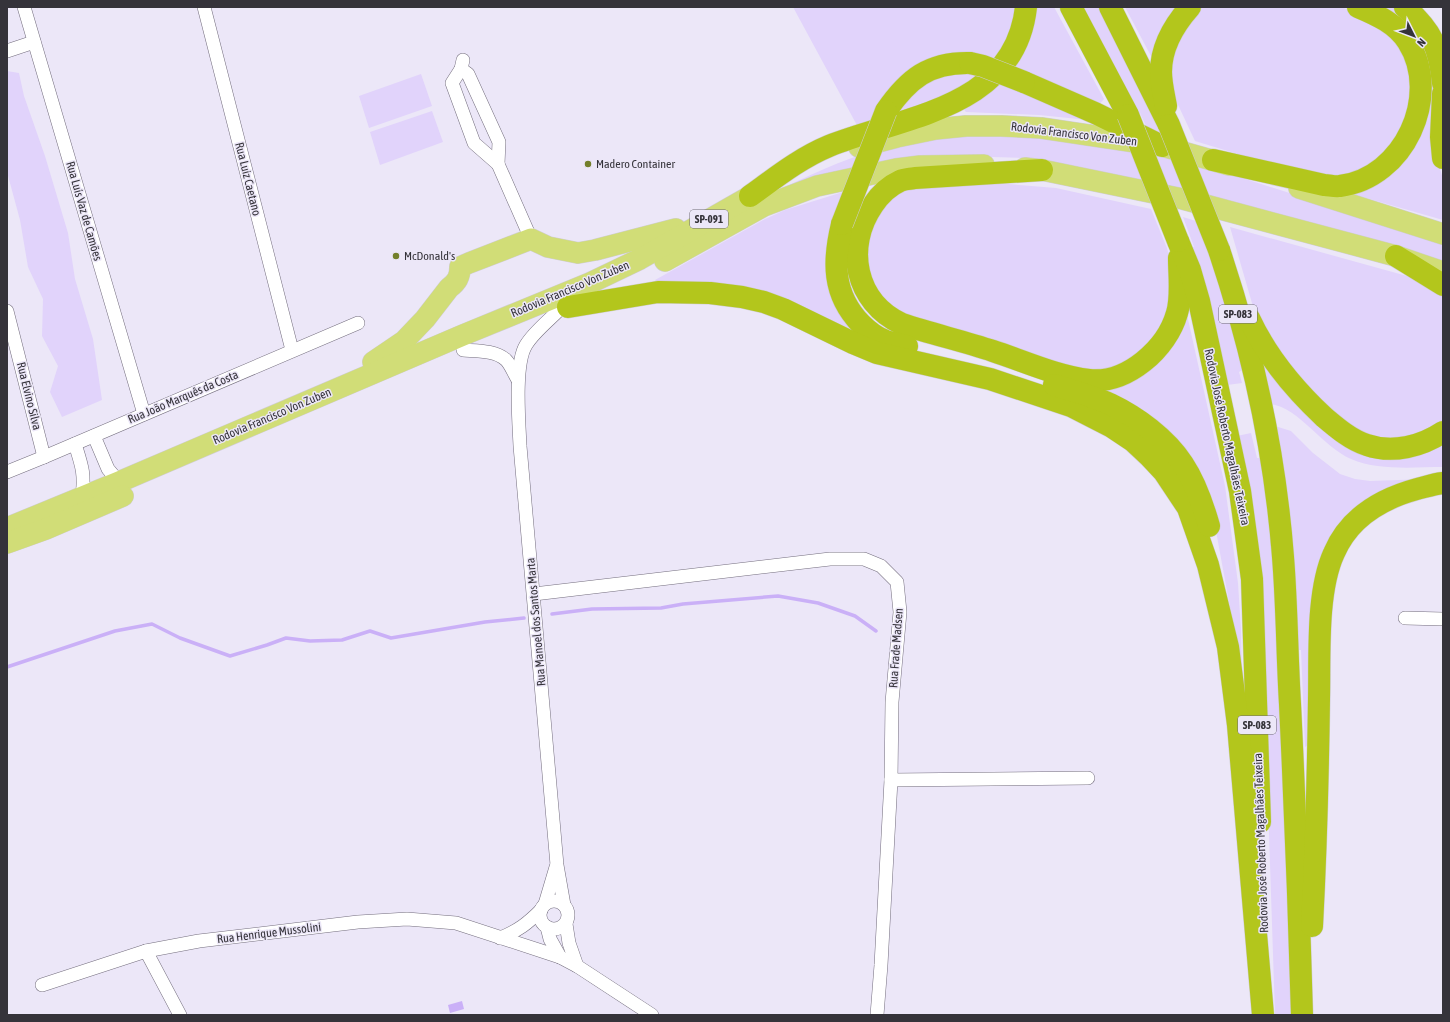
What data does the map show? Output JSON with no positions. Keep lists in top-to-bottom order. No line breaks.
{"streets":{"highway":["SP-083","Rodovia José Roberto Magalhães Teixeira"],"main road":["Rodovia Francisco Von Zuben","SP-091"],"street":["Rua Luiz Caetano","Rua Luís Vaz de Camões","Rua Elvino Silva","Rua João Marquês da Costa","Rua Manoel dos Santos Marta","Rua Frade Madsen","Rua Henrique Mussolini"]},"crossings":[["Rodovia Francisco Von Zuben","Rua Manoel dos Santos Marta"],["Rua Luiz Caetano","Rua João Marquês da Costa"],["Rua Luís Vaz de Camões","Rua João Marquês da Costa"],["Rua Elvino Silva","Rua João Marquês da Costa"],["Rua Manoel dos Santos Marta","Rua Frade Madsen"]],"places":["Madero Container","McDonald's"],"north":"bottom right"}
